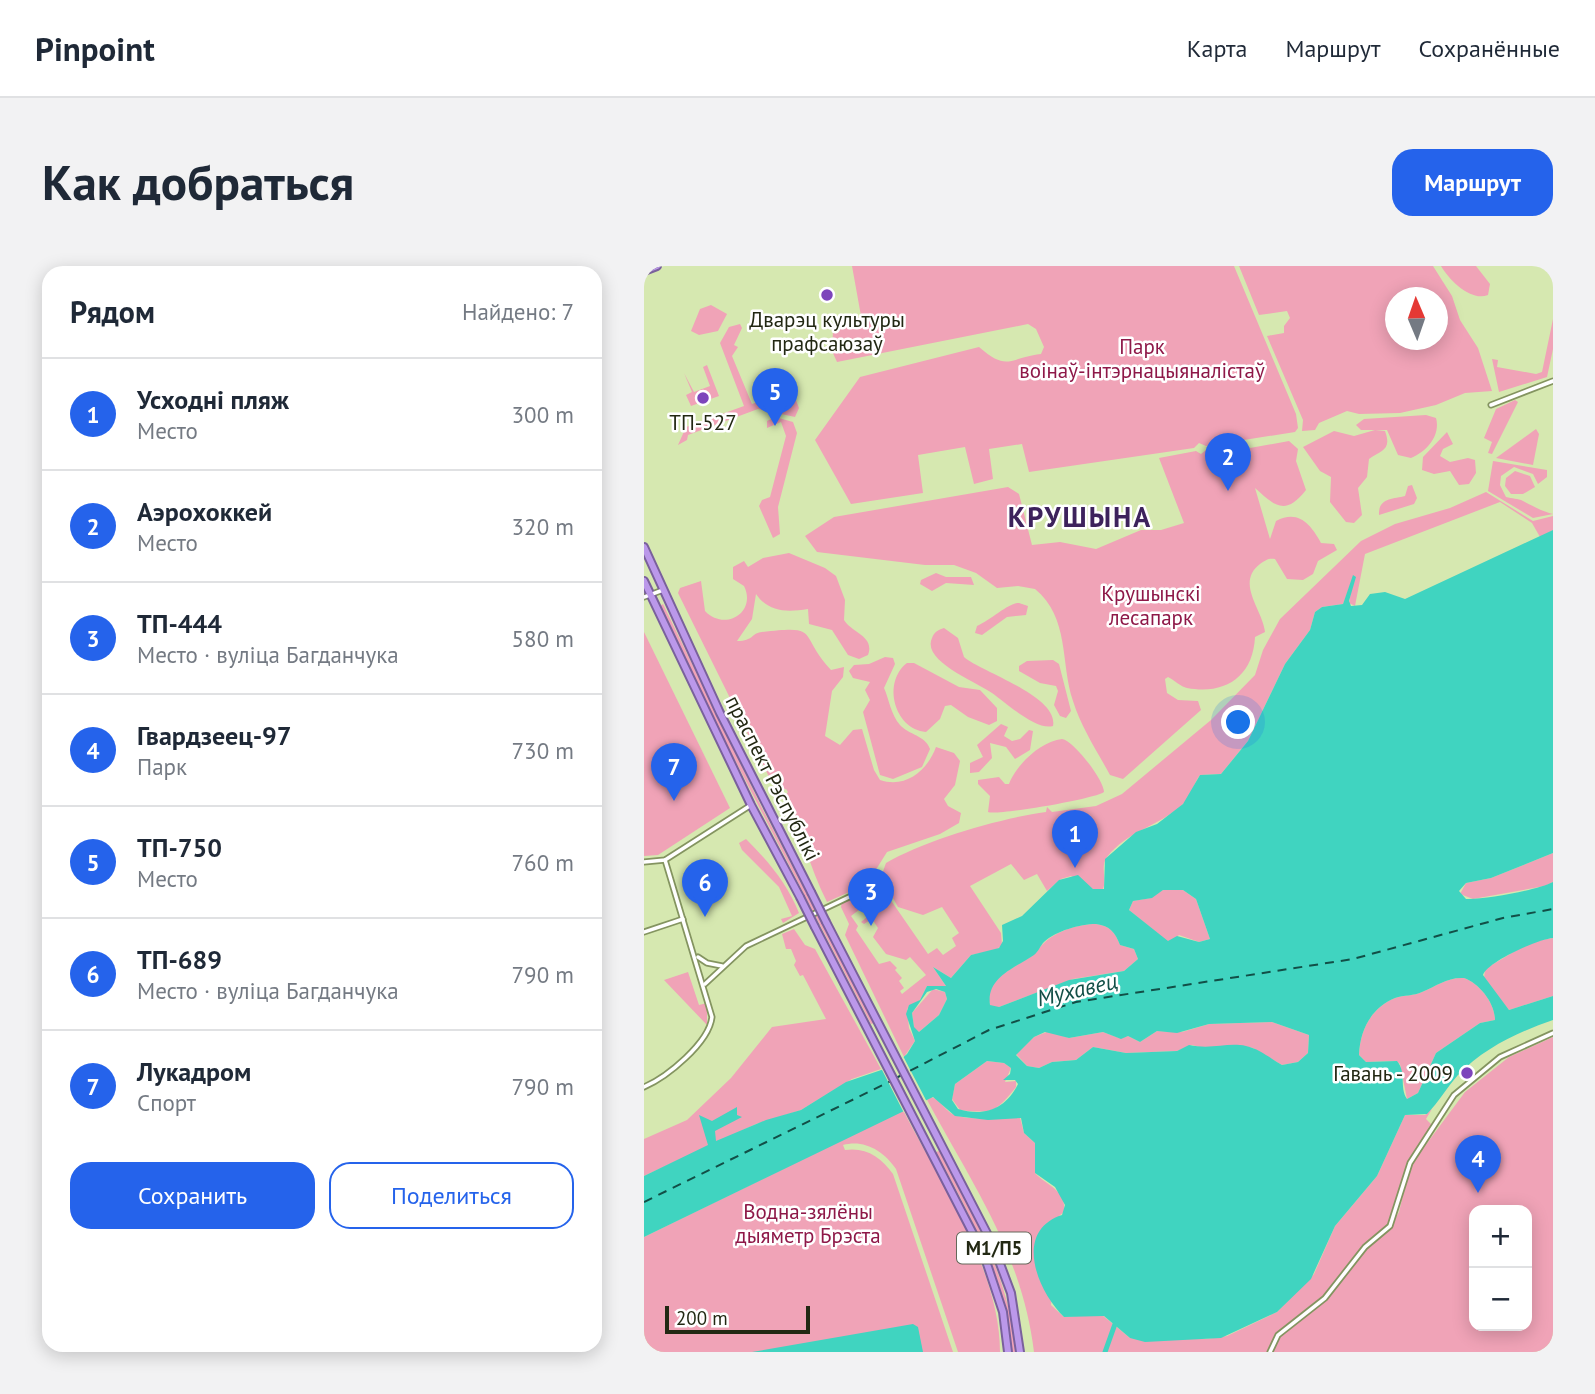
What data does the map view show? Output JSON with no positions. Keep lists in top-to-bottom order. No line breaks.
{"streets":{"highway":["праспект Рэспублікі","М1/П5"]},"districts":["КРУШЫНА"],"water":["Мухавец"],"parks":["Парк воінаў-інтэрнацыяналістаў","Крушынскі лесапарк","Водна-зялёны дыяметр Брэста"],"places":["Дварэц культуры прафсаюзаў","ТП-527","Гавань - 2009"],"scale_bar":"200 m","north":"top","page":{"header":"Pinpoint","nav":["Карта","Маршрут","Сохранённые"],"buttons":["Маршрут",["Сохранить","Поделиться"]],"title":"Как добраться","heading":["Рядом","Найдено: 7"],"list":[{"mark":"1","name":"Усходні пляж","note":"Место","value":"300 m"},{"mark":"2","name":"Аэрохоккей","note":"Место","value":"320 m"},{"mark":"3","name":"ТП-444","note":"Место · вуліца Багданчука","value":"580 m"},{"mark":"4","name":"Гвардзеец-97","note":"Парк","value":"730 m"},{"mark":"5","name":"ТП-750","note":"Место","value":"760 m"},{"mark":"6","name":"ТП-689","note":"Место · вуліца Багданчука","value":"790 m"},{"mark":"7","name":"Лукадром","note":"Спорт","value":"790 m"}],"pins":["5","2","7","1","6","3","4"],"map_buttons":["+","−"],"scale":"200 m"}}
